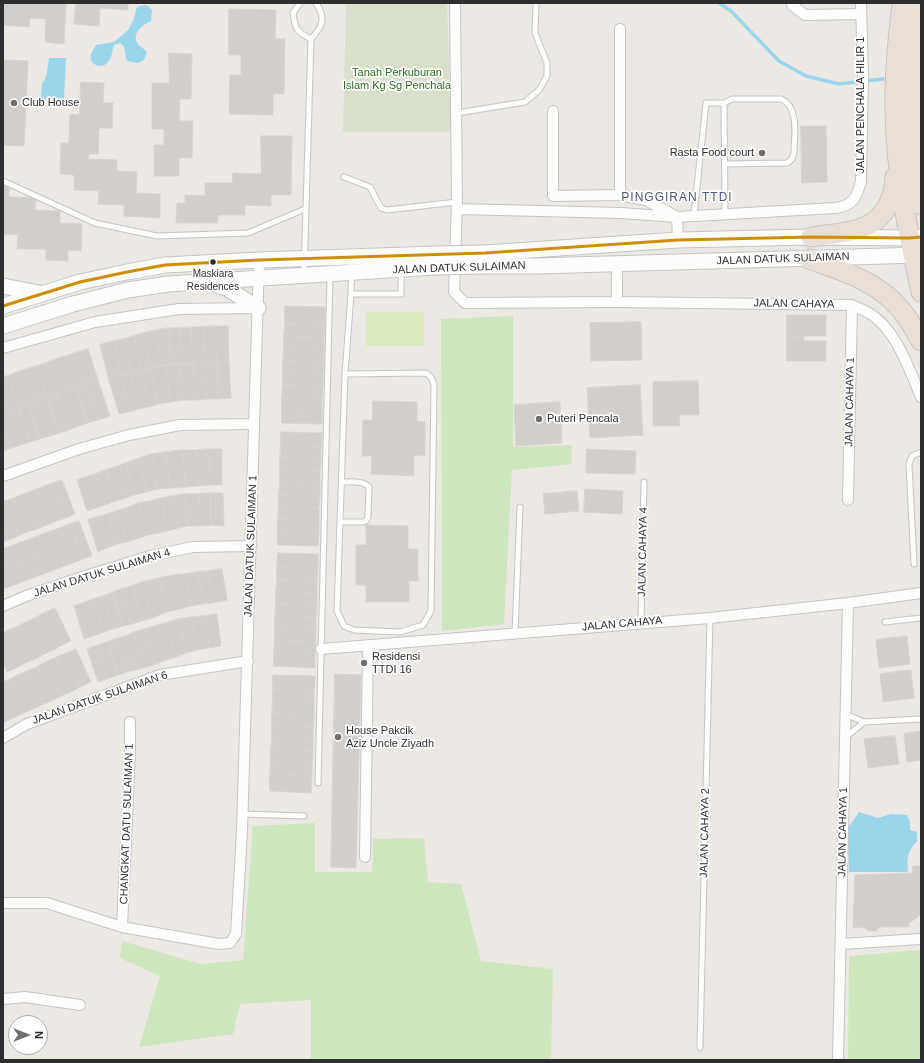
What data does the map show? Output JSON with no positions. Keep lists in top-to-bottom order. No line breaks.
{"streets":{"main road":["JALAN DATUK SULAIMAN"],"street":["JALAN PENCHALA HILIR 1","JALAN CAHAYA","JALAN CAHAYA 1","JALAN DATUK SULAIMAN 1","JALAN DATUK SULAIMAN 4","JALAN DATUK SULAIMAN 6","CHANGKAT DATU SULAIMAN 1"],"lane":["JALAN CAHAYA 4","JALAN CAHAYA 2"]},"crossings":[["JALAN DATUK SULAIMAN","JALAN DATUK SULAIMAN 1"],["JALAN CAHAYA","JALAN CAHAYA 1"],["JALAN CAHAYA","JALAN CAHAYA 4"],["JALAN CAHAYA","JALAN CAHAYA 2"],["JALAN DATUK SULAIMAN 1","JALAN DATUK SULAIMAN 4"],["JALAN DATUK SULAIMAN 1","JALAN DATUK SULAIMAN 6"],["JALAN DATUK SULAIMAN 1","CHANGKAT DATU SULAIMAN 1"]],"districts":["PINGGIRAN TTDI"],"parks":["Tanah Perkuburan Islam Kg Sg Penchala"],"places":["Club House","Rasta Food court","Maskiara Residences","Puteri Pencala","Residensi TTDI 16","House Pakcik Aziz Uncle Ziyadh"],"north":"right"}
